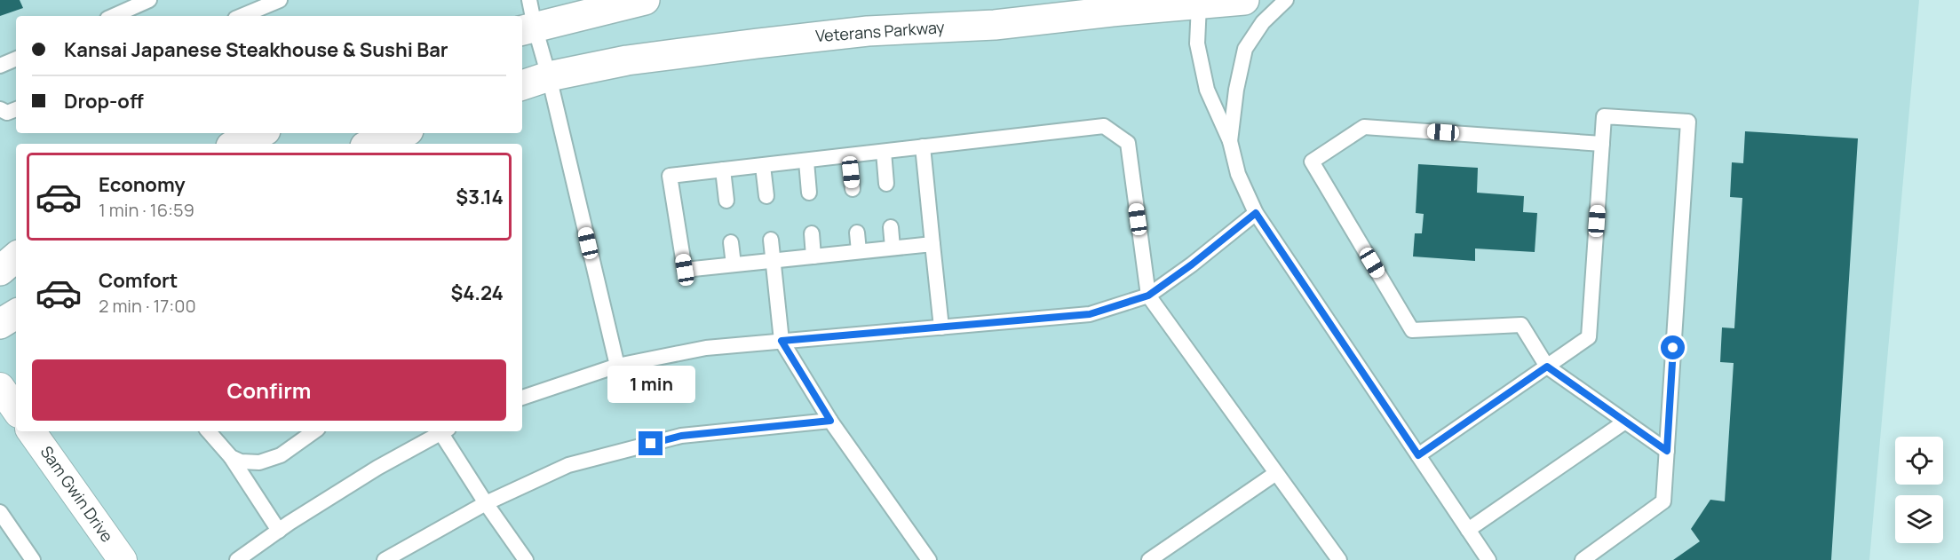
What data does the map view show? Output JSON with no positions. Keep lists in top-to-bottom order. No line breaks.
{"streets":{"main road":["Veterans Parkway"],"street":["Sam Gwin Drive"]},"page":{"banner":["Kansai Japanese Steakhouse & Sushi Bar","Drop-off"],"list":[{"name":"Economy","note":"1 min · 16:59","value":"$3.14"},{"name":"Comfort","note":"2 min · 17:00","value":"$4.24"}],"buttons":"Confirm","bubble":"1 min"}}
